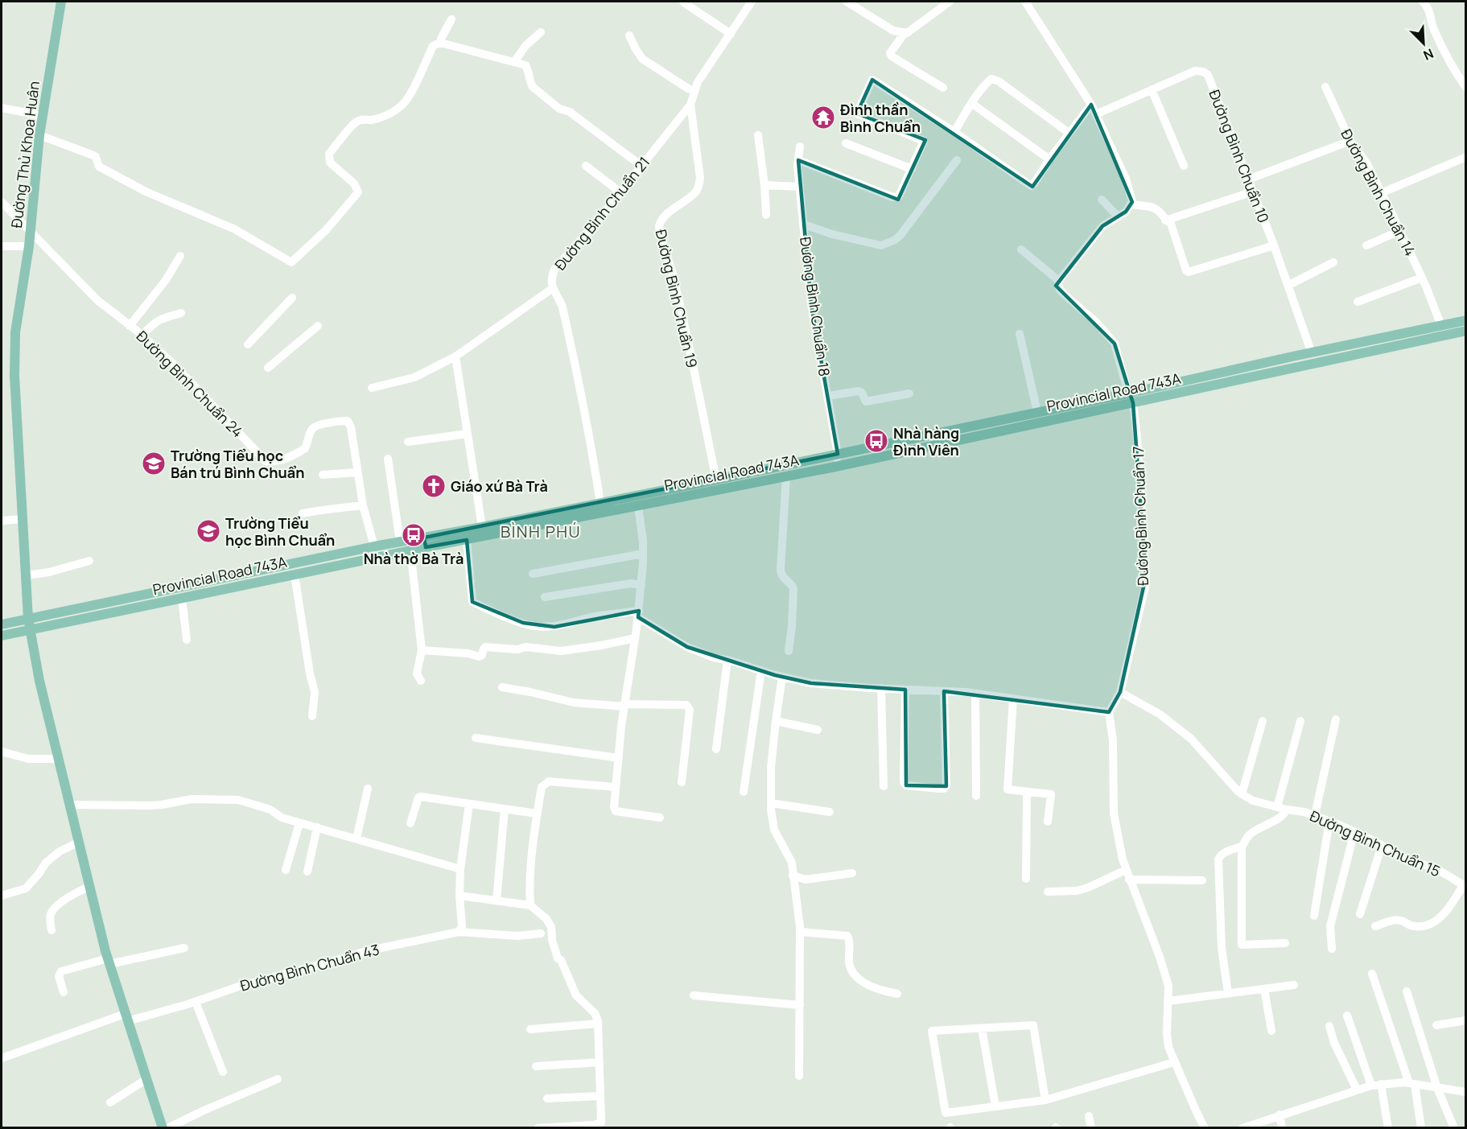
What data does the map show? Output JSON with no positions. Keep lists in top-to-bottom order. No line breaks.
{"streets":{"main road":["Đường Thủ Khoa Huân","Provincial Road 743A"],"street":["Đường Bình Chuẩn 10","Đường Bình Chuẩn 14","Đường Bình Chuẩn 21","Đường Bình Chuẩn 19","Đường Bình Chuẩn 18","Đường Bình Chuẩn 24","Đường Bình Chuẩn 17","Đường Bình Chuẩn 15","Đường Bình Chuẩn 43"]},"crossings":[["Đường Thủ Khoa Huân","Đường Bình Chuẩn 24"],["Đường Thủ Khoa Huân","Provincial Road 743A"],["Đường Thủ Khoa Huân","Đường Bình Chuẩn 43"],["Đường Bình Chuẩn 10","Provincial Road 743A"],["Đường Bình Chuẩn 14","Provincial Road 743A"],["Đường Bình Chuẩn 21","Đường Bình Chuẩn 19"],["Đường Bình Chuẩn 21","Provincial Road 743A"],["Đường Bình Chuẩn 19","Provincial Road 743A"],["Đường Bình Chuẩn 18","Provincial Road 743A"],["Đường Bình Chuẩn 24","Provincial Road 743A"],["Provincial Road 743A","Đường Bình Chuẩn 17"],["Đường Bình Chuẩn 17","Đường Bình Chuẩn 15"]],"districts":["BÌNH PHÚ"],"places":{"temple":["Đình thần Bình Chuẩn"],"bus stop":["Nhà hàng Đình Viên","Nhà thờ Bà Trà"],"school or university":["Trường Tiểu học Bán trú Bình Chuẩn","Trường Tiểu học Bình Chuẩn"],"church":["Giáo xứ Bà Trà"]},"north":"bottom right"}
